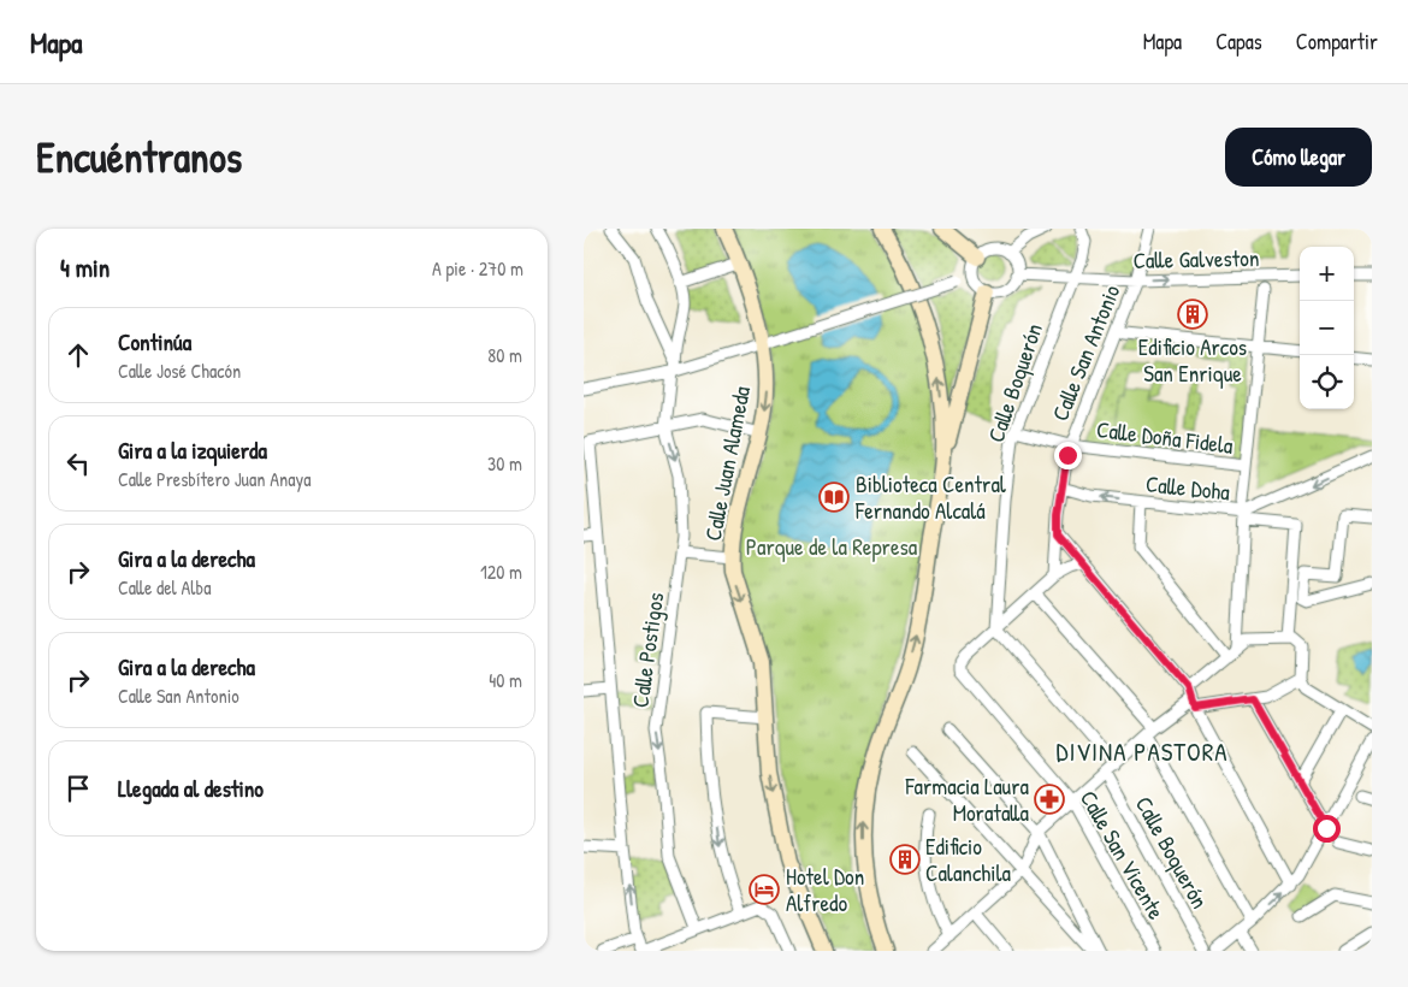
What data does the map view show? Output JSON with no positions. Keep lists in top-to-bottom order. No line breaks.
{"streets":{"street":["Calle Galveston","Calle San Antonio","Calle Boquerón","Calle Doña Fidela","Calle Juan Alameda","Calle Doha","Calle Postigos","Calle San Vicente"]},"crossings":[["Calle Galveston","Calle San Antonio"],["Calle Galveston","Calle Boquerón"],["Calle San Antonio","Calle Doña Fidela"],["Calle San Antonio","Calle Doha"],["Calle Boquerón","Calle Doña Fidela"],["Calle Boquerón","Calle San Vicente"]],"one_way":["Calle Doha"],"districts":["DIVINA PASTORA"],"parks":["Parque de la Represa"],"places":{"building":["Edificio Arcos San Enrique","Edificio Calanchila"],"library":["Biblioteca Central Fernando Alcalá"],"pharmacy":["Farmacia Laura Moratalla"],"hotel":["Hotel Don Alfredo"]},"page":{"header":"Mapa","nav":["Mapa","Capas","Compartir"],"buttons":"Cómo llegar","title":"Encuéntranos","heading":["4 min","A pie · 270 m"],"map_buttons":["+","−"],"list":[["Continúa","Calle José Chacón","80 m"],["Gira a la izquierda","Calle Presbítero Juan Anaya","30 m"],["Gira a la derecha","Calle del Alba","120 m"],["Gira a la derecha","Calle San Antonio","40 m"],"Llegada al destino"]}}
